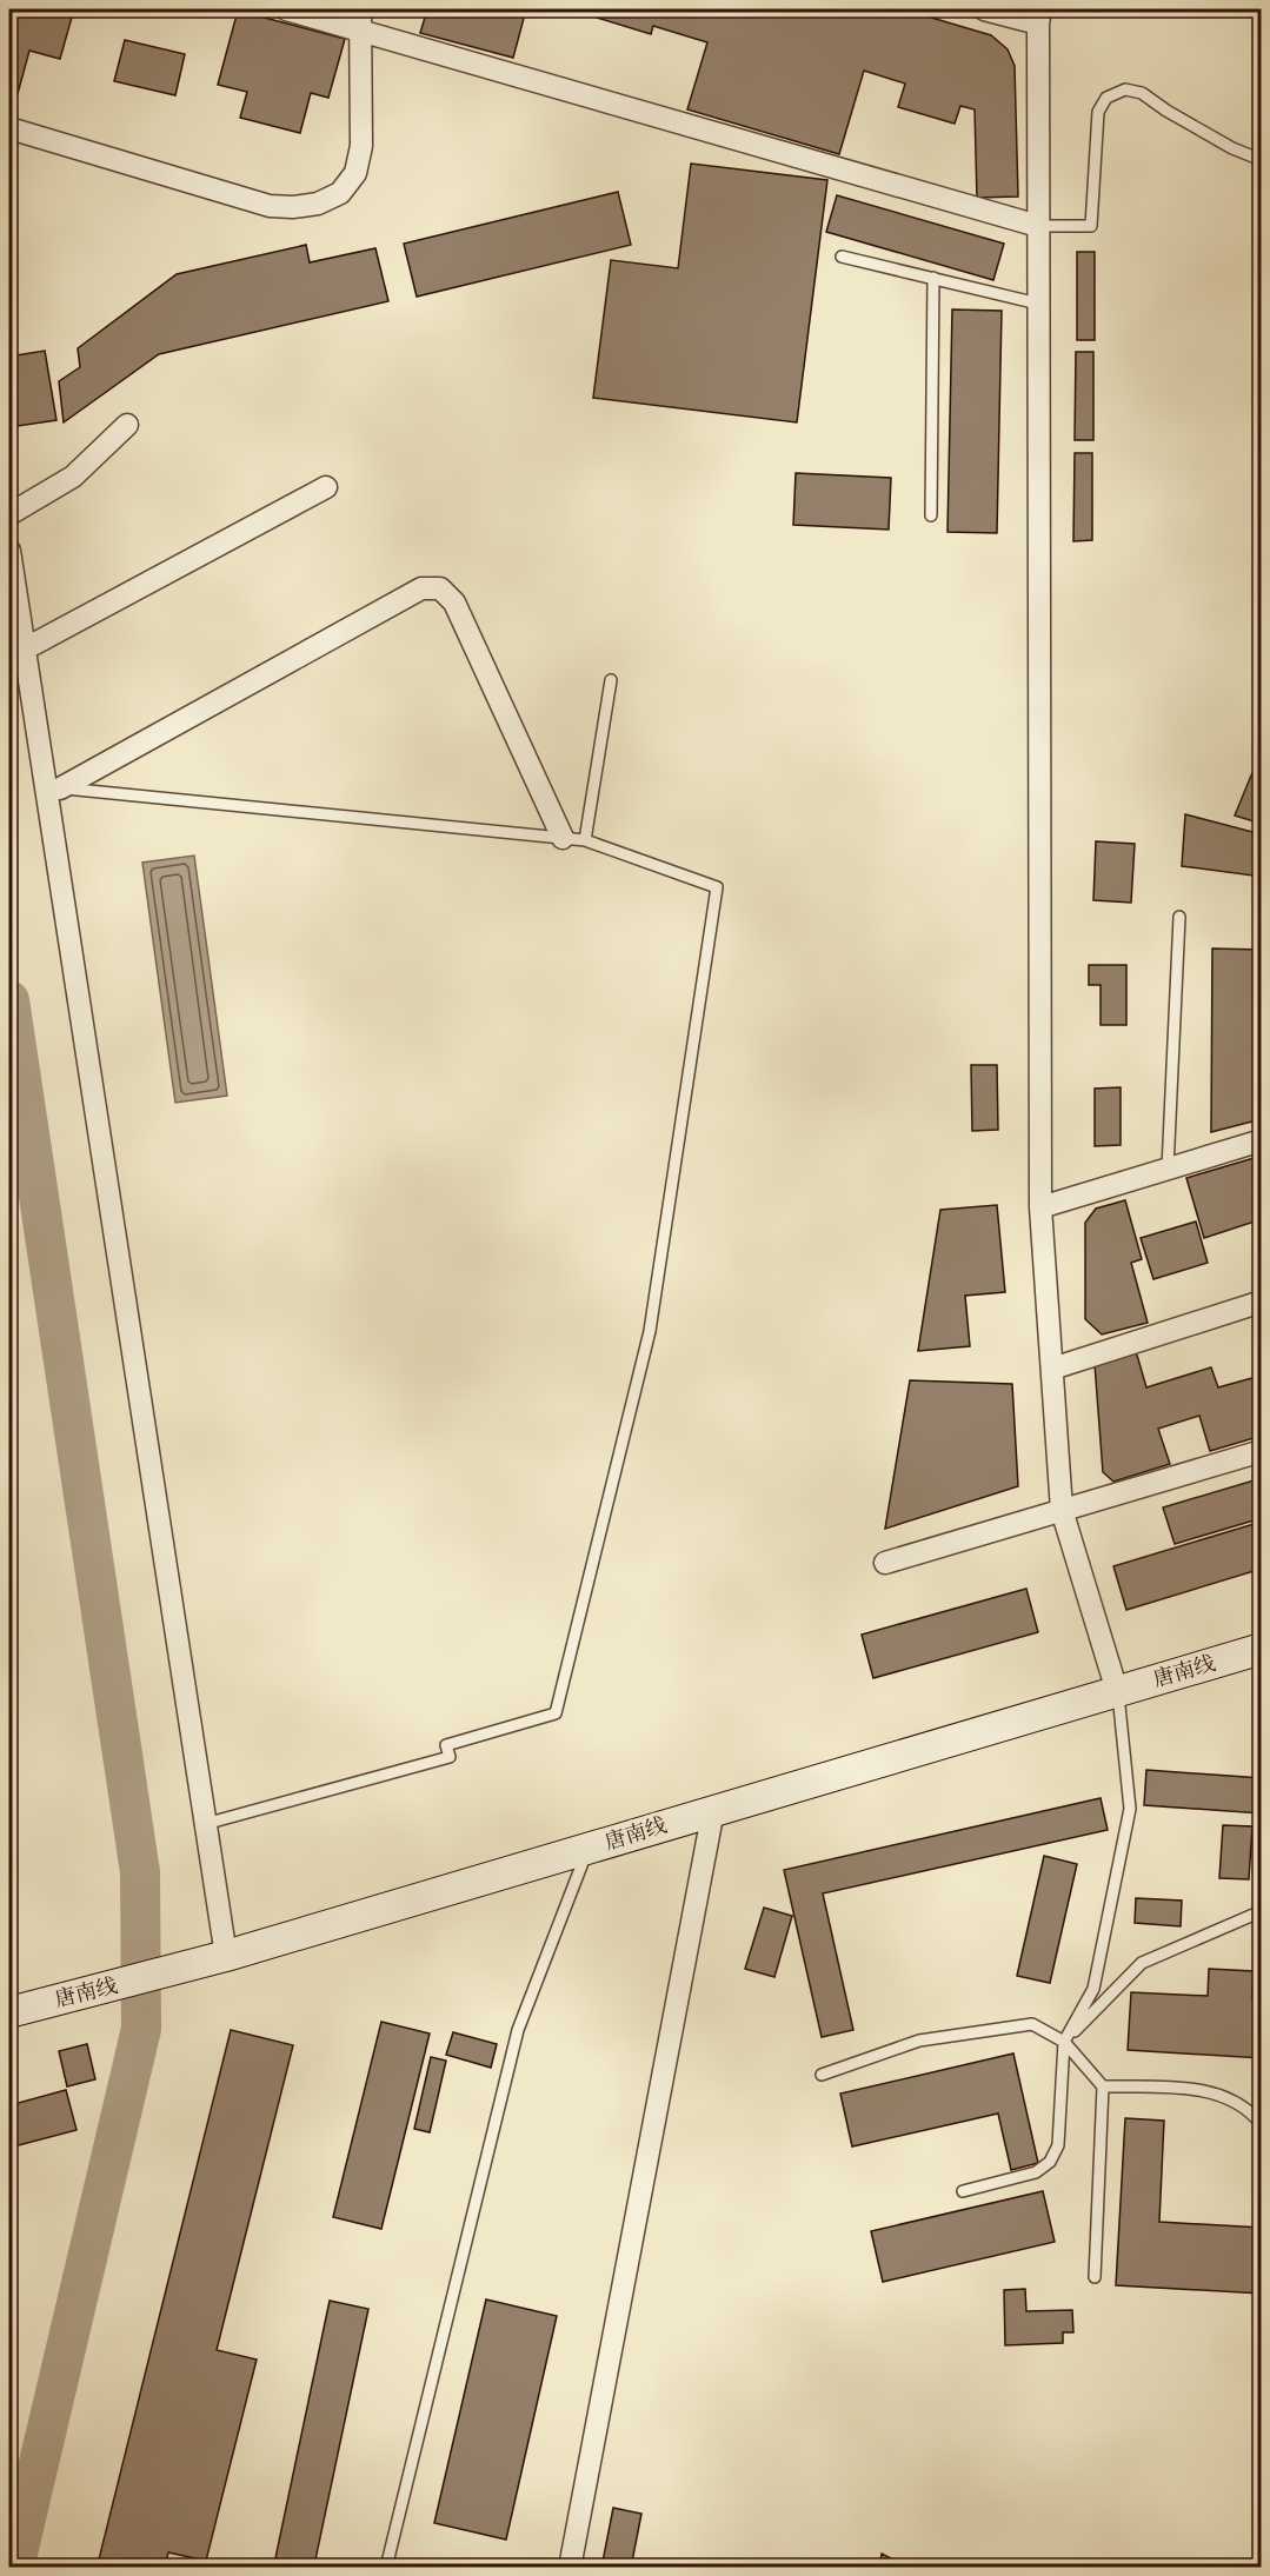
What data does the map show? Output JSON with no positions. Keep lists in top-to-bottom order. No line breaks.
{"streets":{"street":["唐南线"]}}
